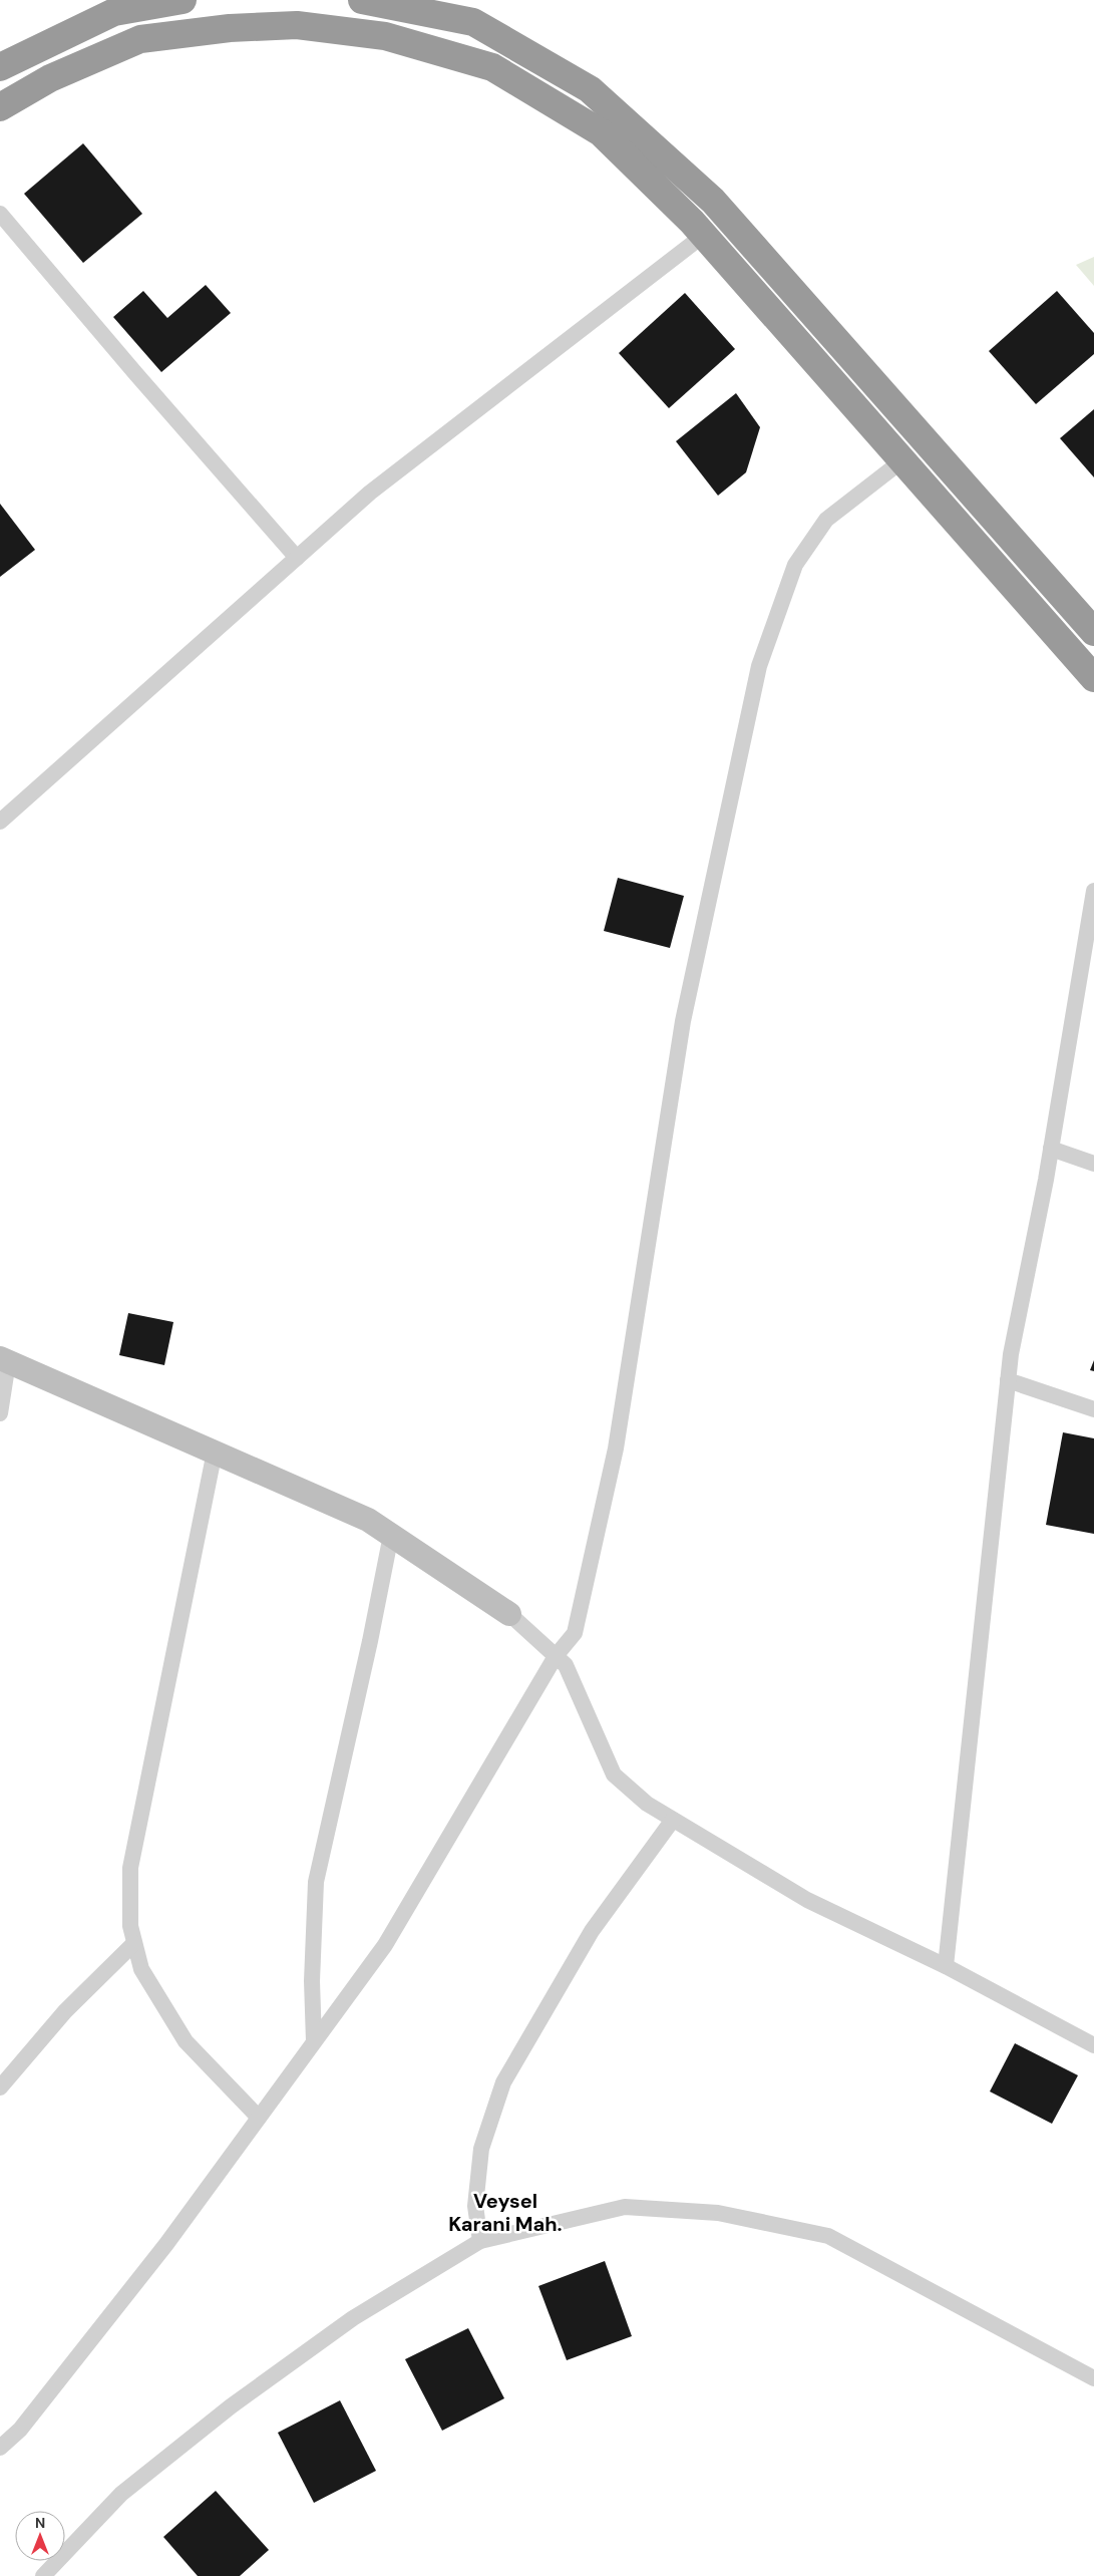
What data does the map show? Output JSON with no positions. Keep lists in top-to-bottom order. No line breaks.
{"districts":["Veysel Karani Mah."],"north":"top"}
